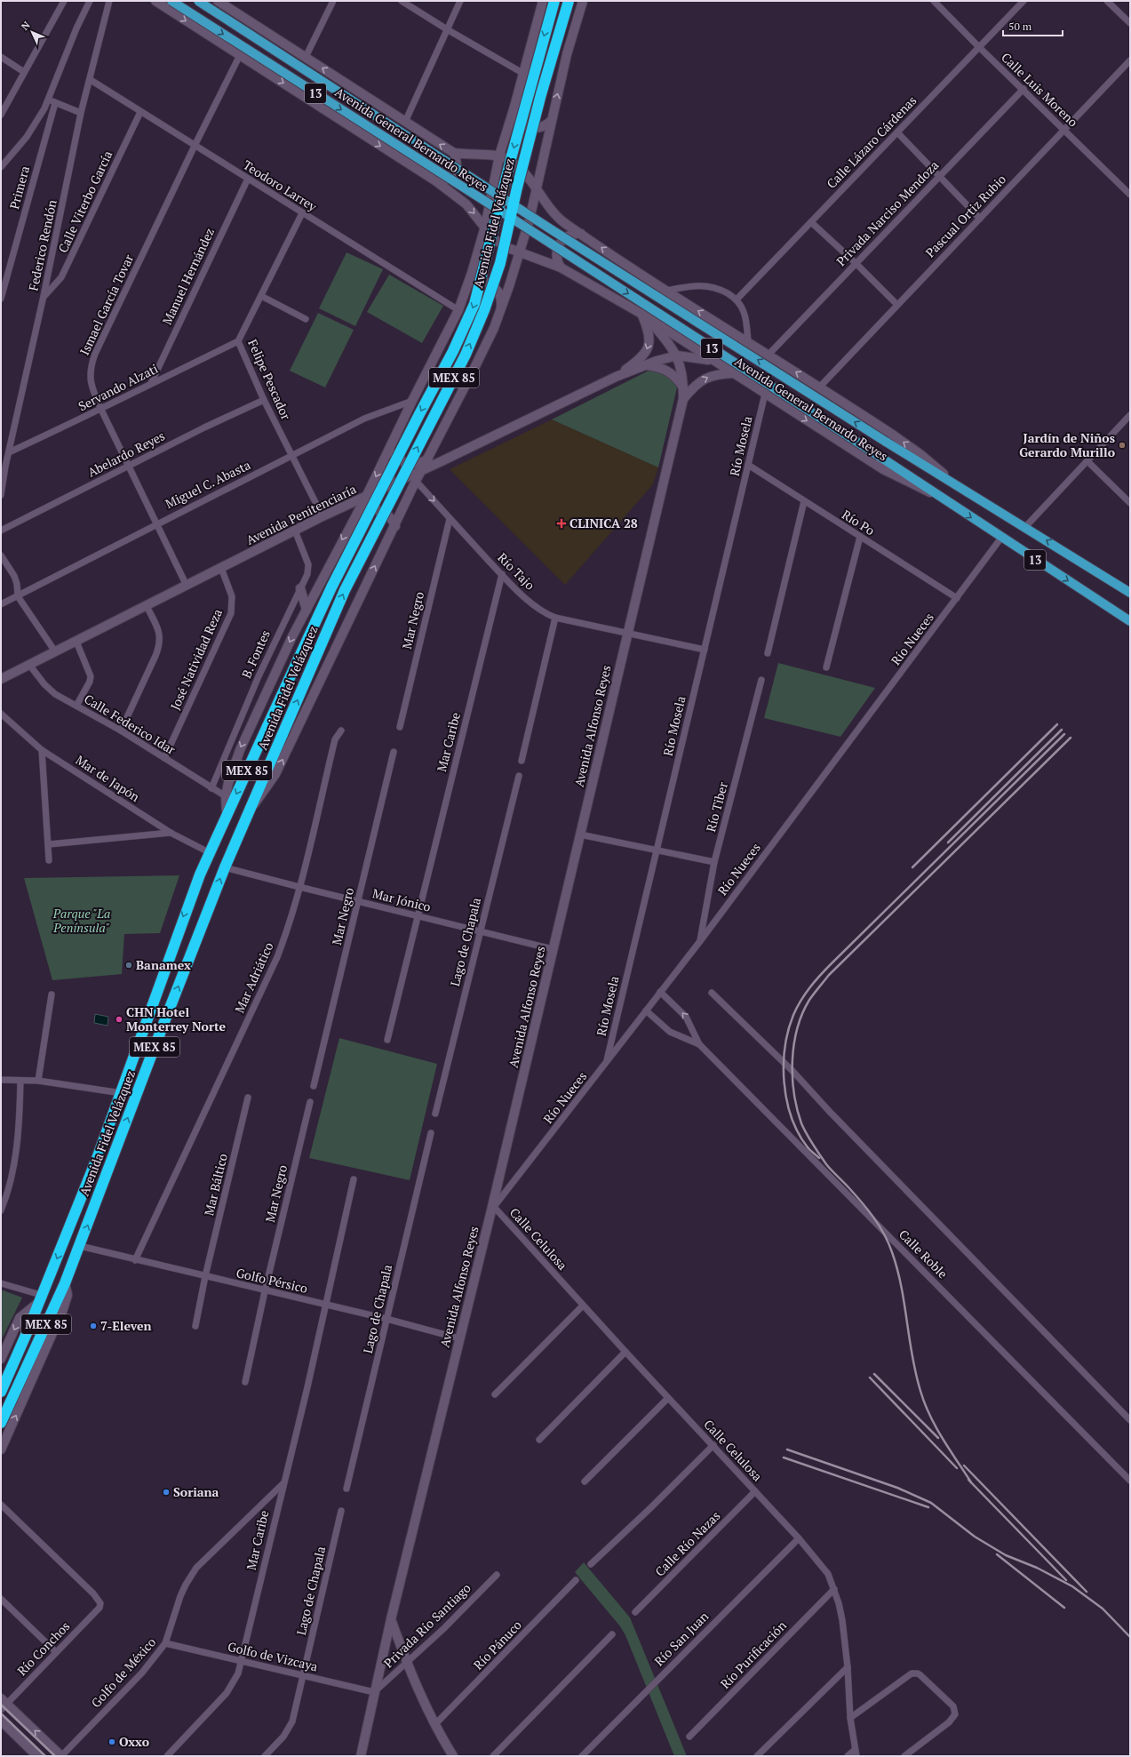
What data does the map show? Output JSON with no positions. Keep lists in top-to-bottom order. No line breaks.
{"streets":{"highway":["Avenida Fidel Velázquez","MEX 85"],"main road":["13","Avenida General Bernardo Reyes"],"street":["Calle Luis Moreno","Calle Lázaro Cárdenas","Teodoro Larrey","Primera","Calle Viterbo García","Privada Narciso Mendoza","Pascual Ortiz Rubio","Federico Rendón","Manuel Hernández","Ismael García Tovar","Felipe Pescador","Servando Alzati","Río Mosela","Abelardo Reyes","Miguel C. Abasta","Avenida Penitenciaría","Río Po","Río Tajo","Mar Negro","Río Nueces","B. Fontes","José Natividad Reza","Calle Federico Idar","Avenida Alfonso Reyes","Mar Caribe","Mar de Japón","Río Tiber","Mar Jónico","Lago de Chapala","Mar Adriático","Mar Báltico","Calle Celulosa","Calle Roble","Golfo Pérsico","Calle Río Nazas","Privada Río Santiago","Río San Juan","Río Pánuco","Río Conchos","Río Purificación","Golfo de Vizcaya","Golfo de México"]},"crossings":[["Calle Luis Moreno","Calle Lázaro Cárdenas"],["Calle Luis Moreno","Privada Narciso Mendoza"],["Calle Luis Moreno","Pascual Ortiz Rubio"],["Avenida General Bernardo Reyes","Privada Narciso Mendoza"],["Avenida General Bernardo Reyes","Pascual Ortiz Rubio"],["Avenida General Bernardo Reyes","Ismael García Tovar"],["Avenida General Bernardo Reyes","Río Mosela"],["Avenida General Bernardo Reyes","Avenida Penitenciaría"],["Avenida General Bernardo Reyes","Río Nueces"],["Avenida General Bernardo Reyes","Avenida Alfonso Reyes"],["Teodoro Larrey","Calle Viterbo García"],["Teodoro Larrey","Federico Rendón"],["Teodoro Larrey","Manuel Hernández"],["Teodoro Larrey","Ismael García Tovar"],["Teodoro Larrey","Felipe Pescador"],["Calle Viterbo García","Federico Rendón"],["Avenida Fidel Velázquez","Mar de Japón"],["Avenida Fidel Velázquez","Mar Jónico"],["Avenida Fidel Velázquez","Golfo Pérsico"],["Federico Rendón","Servando Alzati"],["Manuel Hernández","Servando Alzati"],["Ismael García Tovar","Servando Alzati"],["Ismael García Tovar","Abelardo Reyes"],["Ismael García Tovar","Miguel C. Abasta"],["Ismael García Tovar","Avenida Penitenciaría"],["Felipe Pescador","Servando Alzati"],["Felipe Pescador","Abelardo Reyes"],["Felipe Pescador","Miguel C. Abasta"],["Felipe Pescador","Avenida Penitenciaría"],["Río Mosela","Río Po"],["Río Mosela","Río Tajo"],["Río Mosela","Río Nueces"],["Avenida Penitenciaría","B. Fontes"],["Avenida Penitenciaría","José Natividad Reza"],["Avenida Penitenciaría","Calle Federico Idar"],["Avenida Penitenciaría","Avenida Alfonso Reyes"],["Río Po","Río Nueces"],["Río Tajo","Mar Negro"],["Río Tajo","Avenida Alfonso Reyes"],["Río Tajo","Mar Caribe"],["Mar Negro","Mar Jónico"],["Mar Negro","Golfo Pérsico"],["Río Nueces","Avenida Alfonso Reyes"],["Río Nueces","Río Tiber"],["Río Nueces","Calle Celulosa"],["Río Nueces","Calle Roble"],["B. Fontes","Calle Federico Idar"],["José Natividad Reza","Calle Federico Idar"],["Avenida Alfonso Reyes","Mar Jónico"],["Avenida Alfonso Reyes","Calle Celulosa"],["Avenida Alfonso Reyes","Golfo Pérsico"],["Avenida Alfonso Reyes","Privada Río Santiago"],["Avenida Alfonso Reyes","Golfo de Vizcaya"],["Mar Caribe","Mar Jónico"],["Mar Caribe","Golfo Pérsico"],["Mar Caribe","Golfo de Vizcaya"],["Mar Caribe","Golfo de México"],["Mar Jónico","Lago de Chapala"],["Mar Jónico","Mar Adriático"],["Lago de Chapala","Golfo Pérsico"],["Lago de Chapala","Golfo de Vizcaya"],["Mar Adriático","Golfo Pérsico"],["Mar Báltico","Golfo Pérsico"],["Calle Celulosa","Calle Río Nazas"],["Calle Celulosa","Río San Juan"],["Calle Celulosa","Río Purificación"],["Privada Río Santiago","Golfo de Vizcaya"],["Golfo de Vizcaya","Golfo de México"]],"parks":["Parque \"La Península\""],"places":{"other":["Jardín de Niños Gerardo Murillo","Banamex","CHN Hotel Monterrey Norte","7-Eleven","Soriana","Oxxo"],"health":["CLINICA 28"]},"scale_bar":"50 m","north":"top left"}
